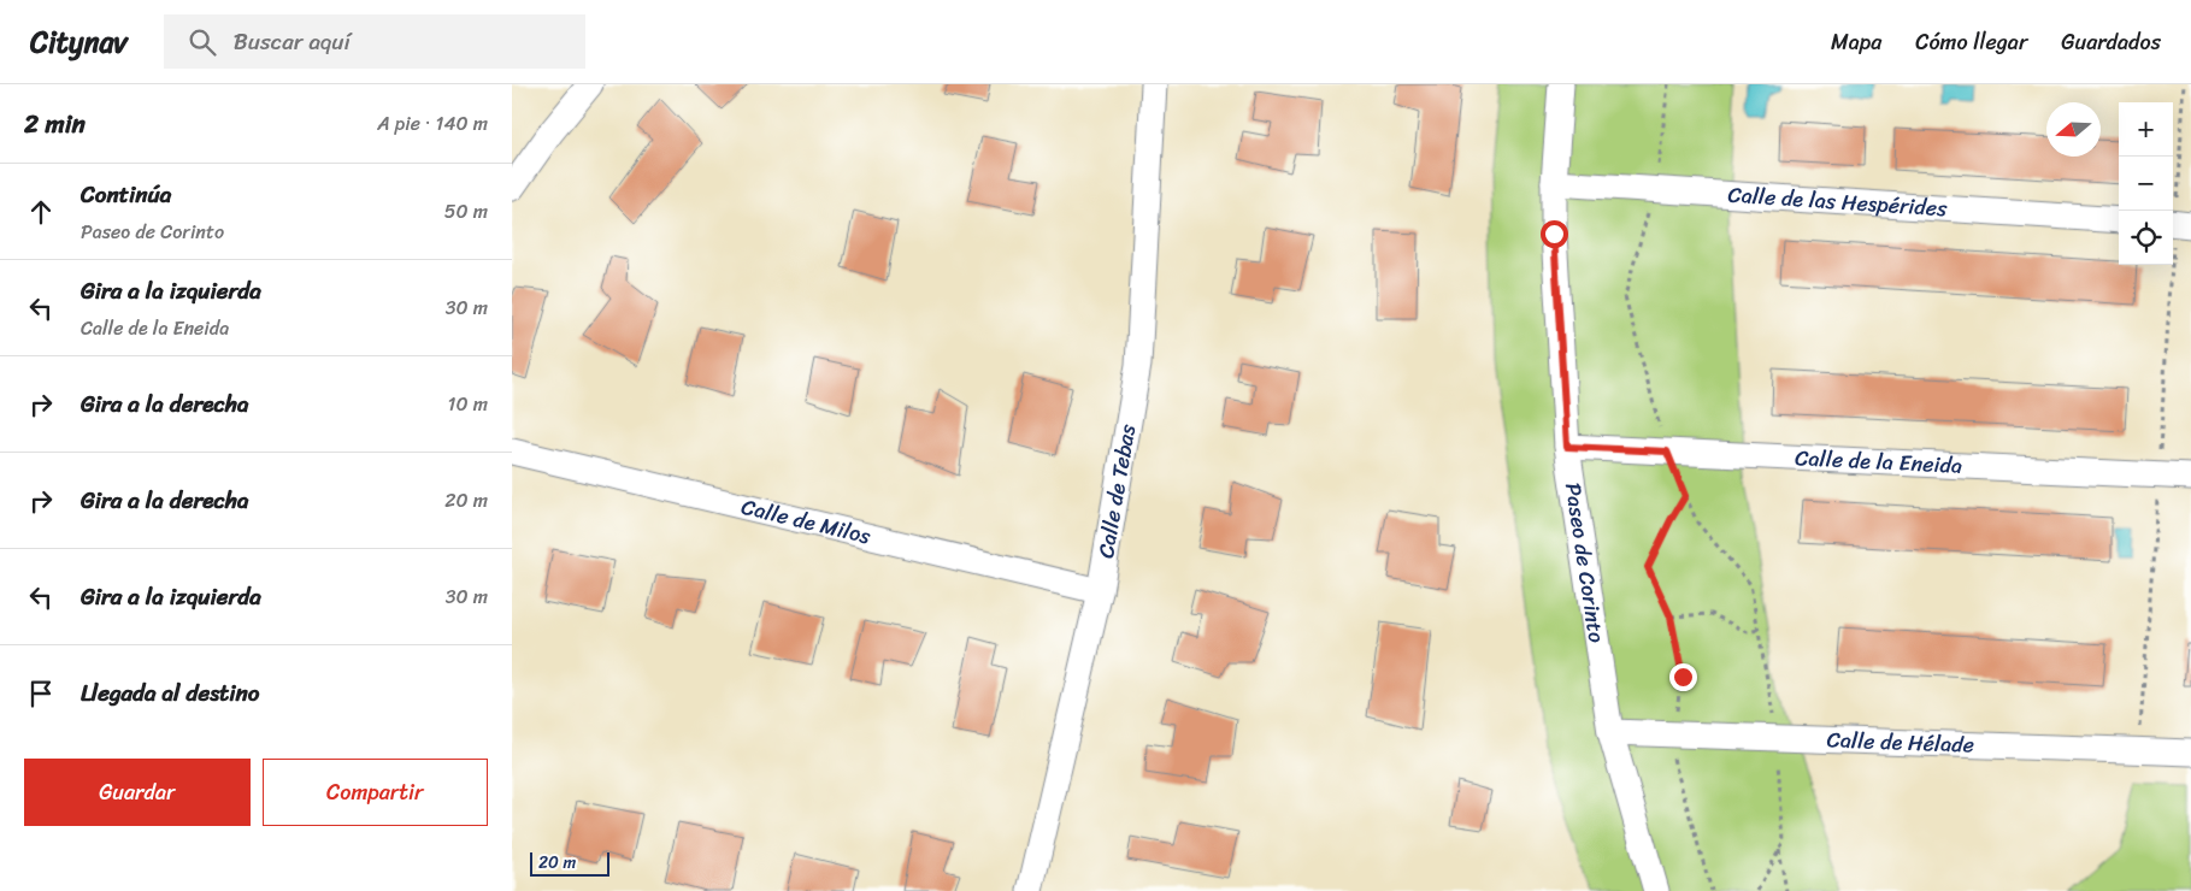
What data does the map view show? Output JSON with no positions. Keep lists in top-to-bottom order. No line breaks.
{"streets":{"street":["Calle de las Hespérides","Calle de la Eneida","Calle de Tebas","Calle de Milos","Paseo de Corinto","Calle de Hélade"]},"crossings":[["Calle de las Hespérides","Paseo de Corinto"],["Calle de la Eneida","Paseo de Corinto"],["Calle de Tebas","Calle de Milos"],["Paseo de Corinto","Calle de Hélade"]],"scale_bar":"20 m","north":"left","page":{"header":"Citynav","search":"Buscar aquí","nav":["Mapa","Cómo llegar","Guardados"],"heading":["2 min","A pie · 140 m"],"map_buttons":["+","−"],"list":[["Continúa","Paseo de Corinto","50 m"],["Gira a la izquierda","Calle de la Eneida","30 m"],["Gira a la derecha","10 m"],["Gira a la derecha","20 m"],["Gira a la izquierda","30 m"],"Llegada al destino"],"buttons":["Guardar","Compartir"],"scale":"20 m"}}
